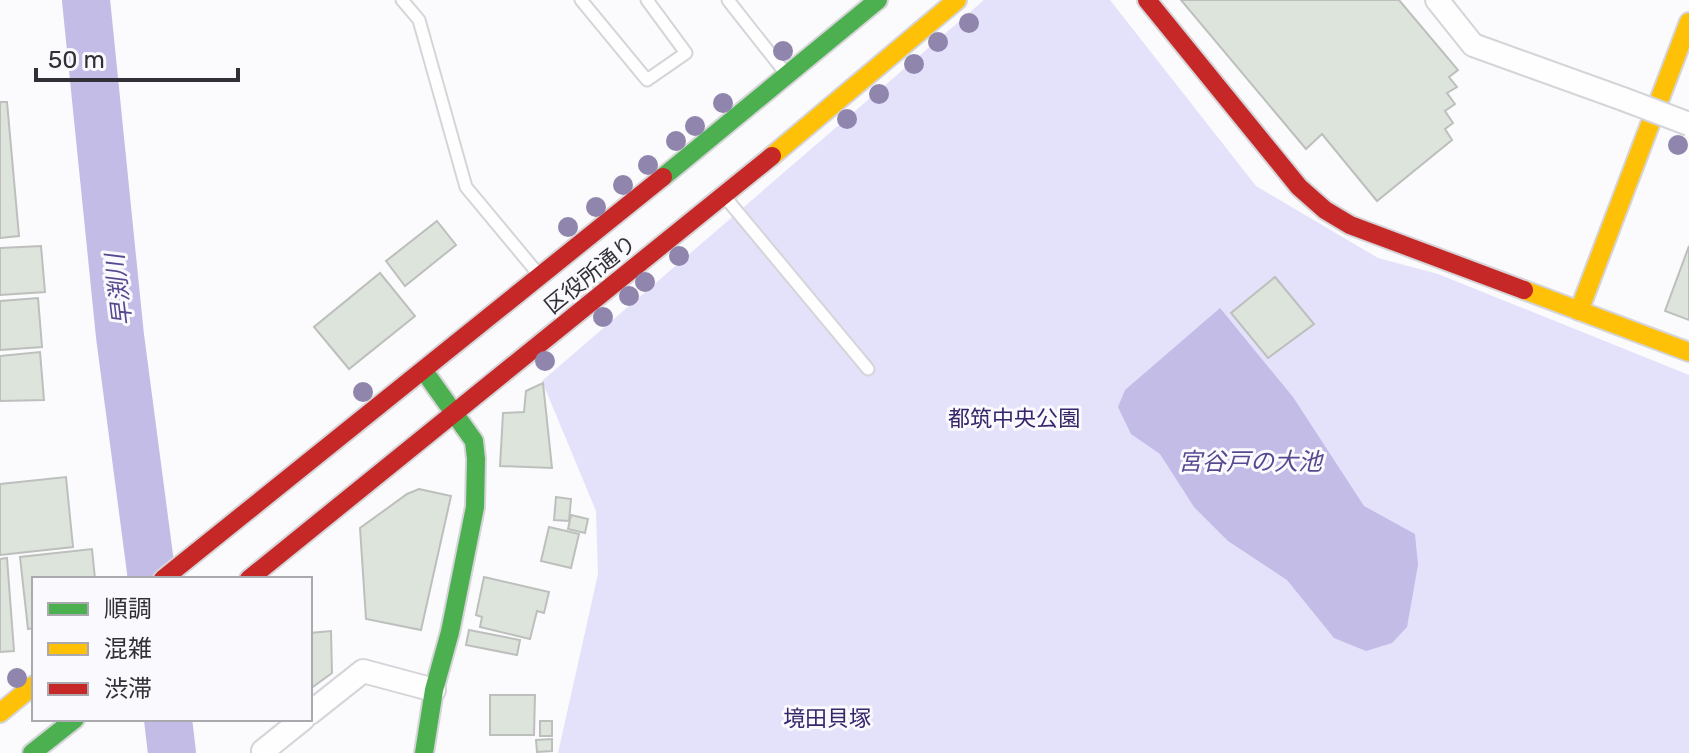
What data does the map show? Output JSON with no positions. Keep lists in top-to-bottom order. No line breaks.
{"streets":{"street":["区役所通り"]},"water":["早渕川","宮谷戸の大池"],"parks":["都筑中央公園","境田貝塚"],"legend":["順調","混雑","渋滞"],"scale_bar":"50 m"}
